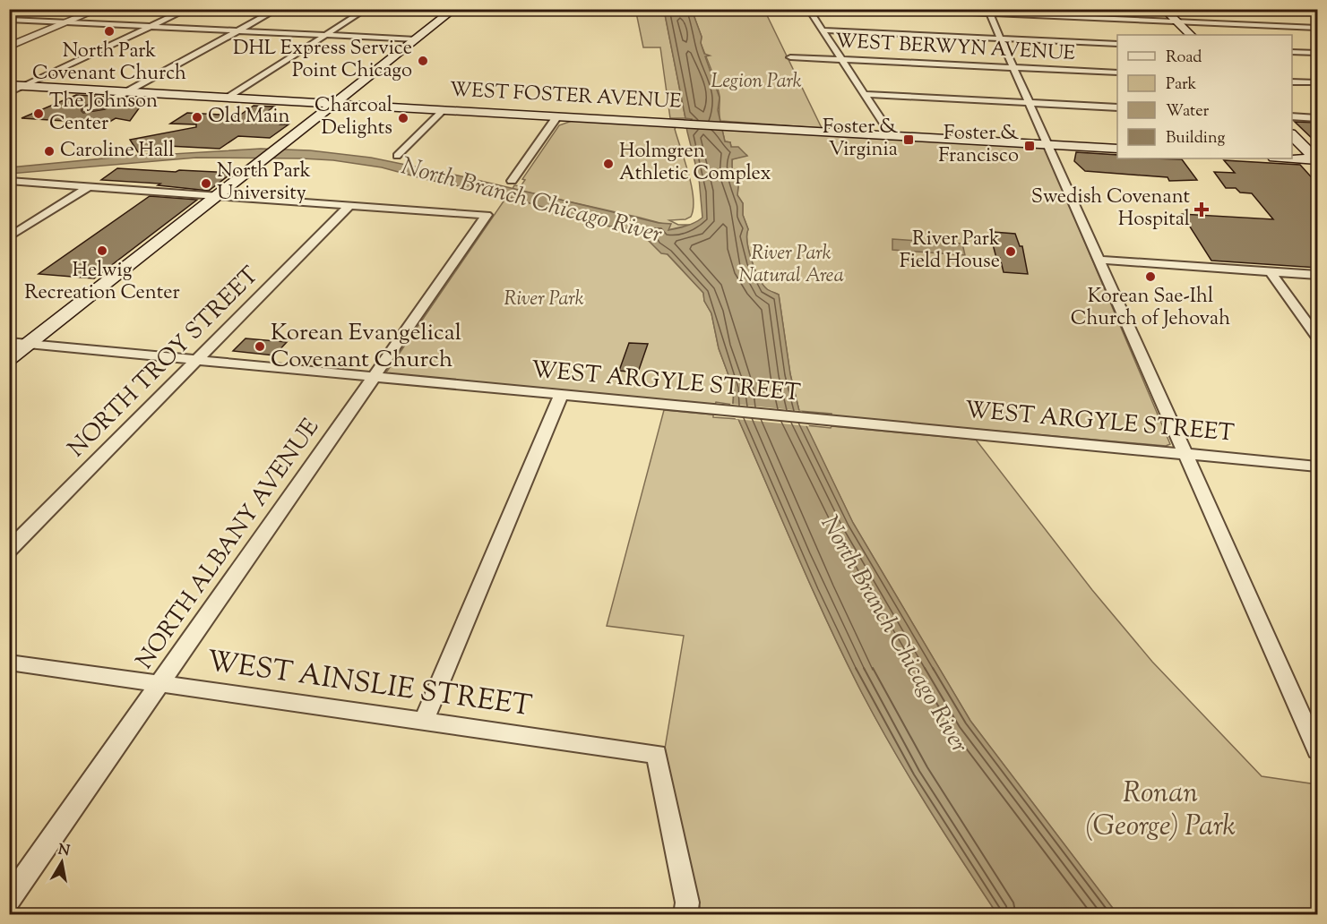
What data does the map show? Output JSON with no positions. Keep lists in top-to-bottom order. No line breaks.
{"streets":{"main road":["WEST FOSTER AVENUE"],"street":["WEST BERWYN AVENUE","NORTH TROY STREET","WEST ARGYLE STREET","NORTH ALBANY AVENUE","WEST AINSLIE STREET"]},"crossings":[["NORTH TROY STREET","WEST ARGYLE STREET"],["NORTH TROY STREET","NORTH ALBANY AVENUE"],["WEST ARGYLE STREET","NORTH ALBANY AVENUE"],["NORTH ALBANY AVENUE","WEST AINSLIE STREET"]],"water":["North Branch Chicago River"],"parks":["Legion Park","River Park Natural Area","River Park","Ronan (George) Park"],"places":{"other":["North Park Covenant Church","DHL Express Service Point Chicago","The Johnson Center","Old Main","Charcoal Delights","Caroline Hall","Holmgren Athletic Complex","North Park University","Helwig Recreation Center","River Park Field House","Korean Sae-Ihl Church of Jehovah","Korean Evangelical Covenant Church"],"transit":["Foster & Virginia","Foster & Francisco"],"health":["Swedish Covenant Hospital"]},"legend":["Road","Park","Water","Building"],"north":"top"}
